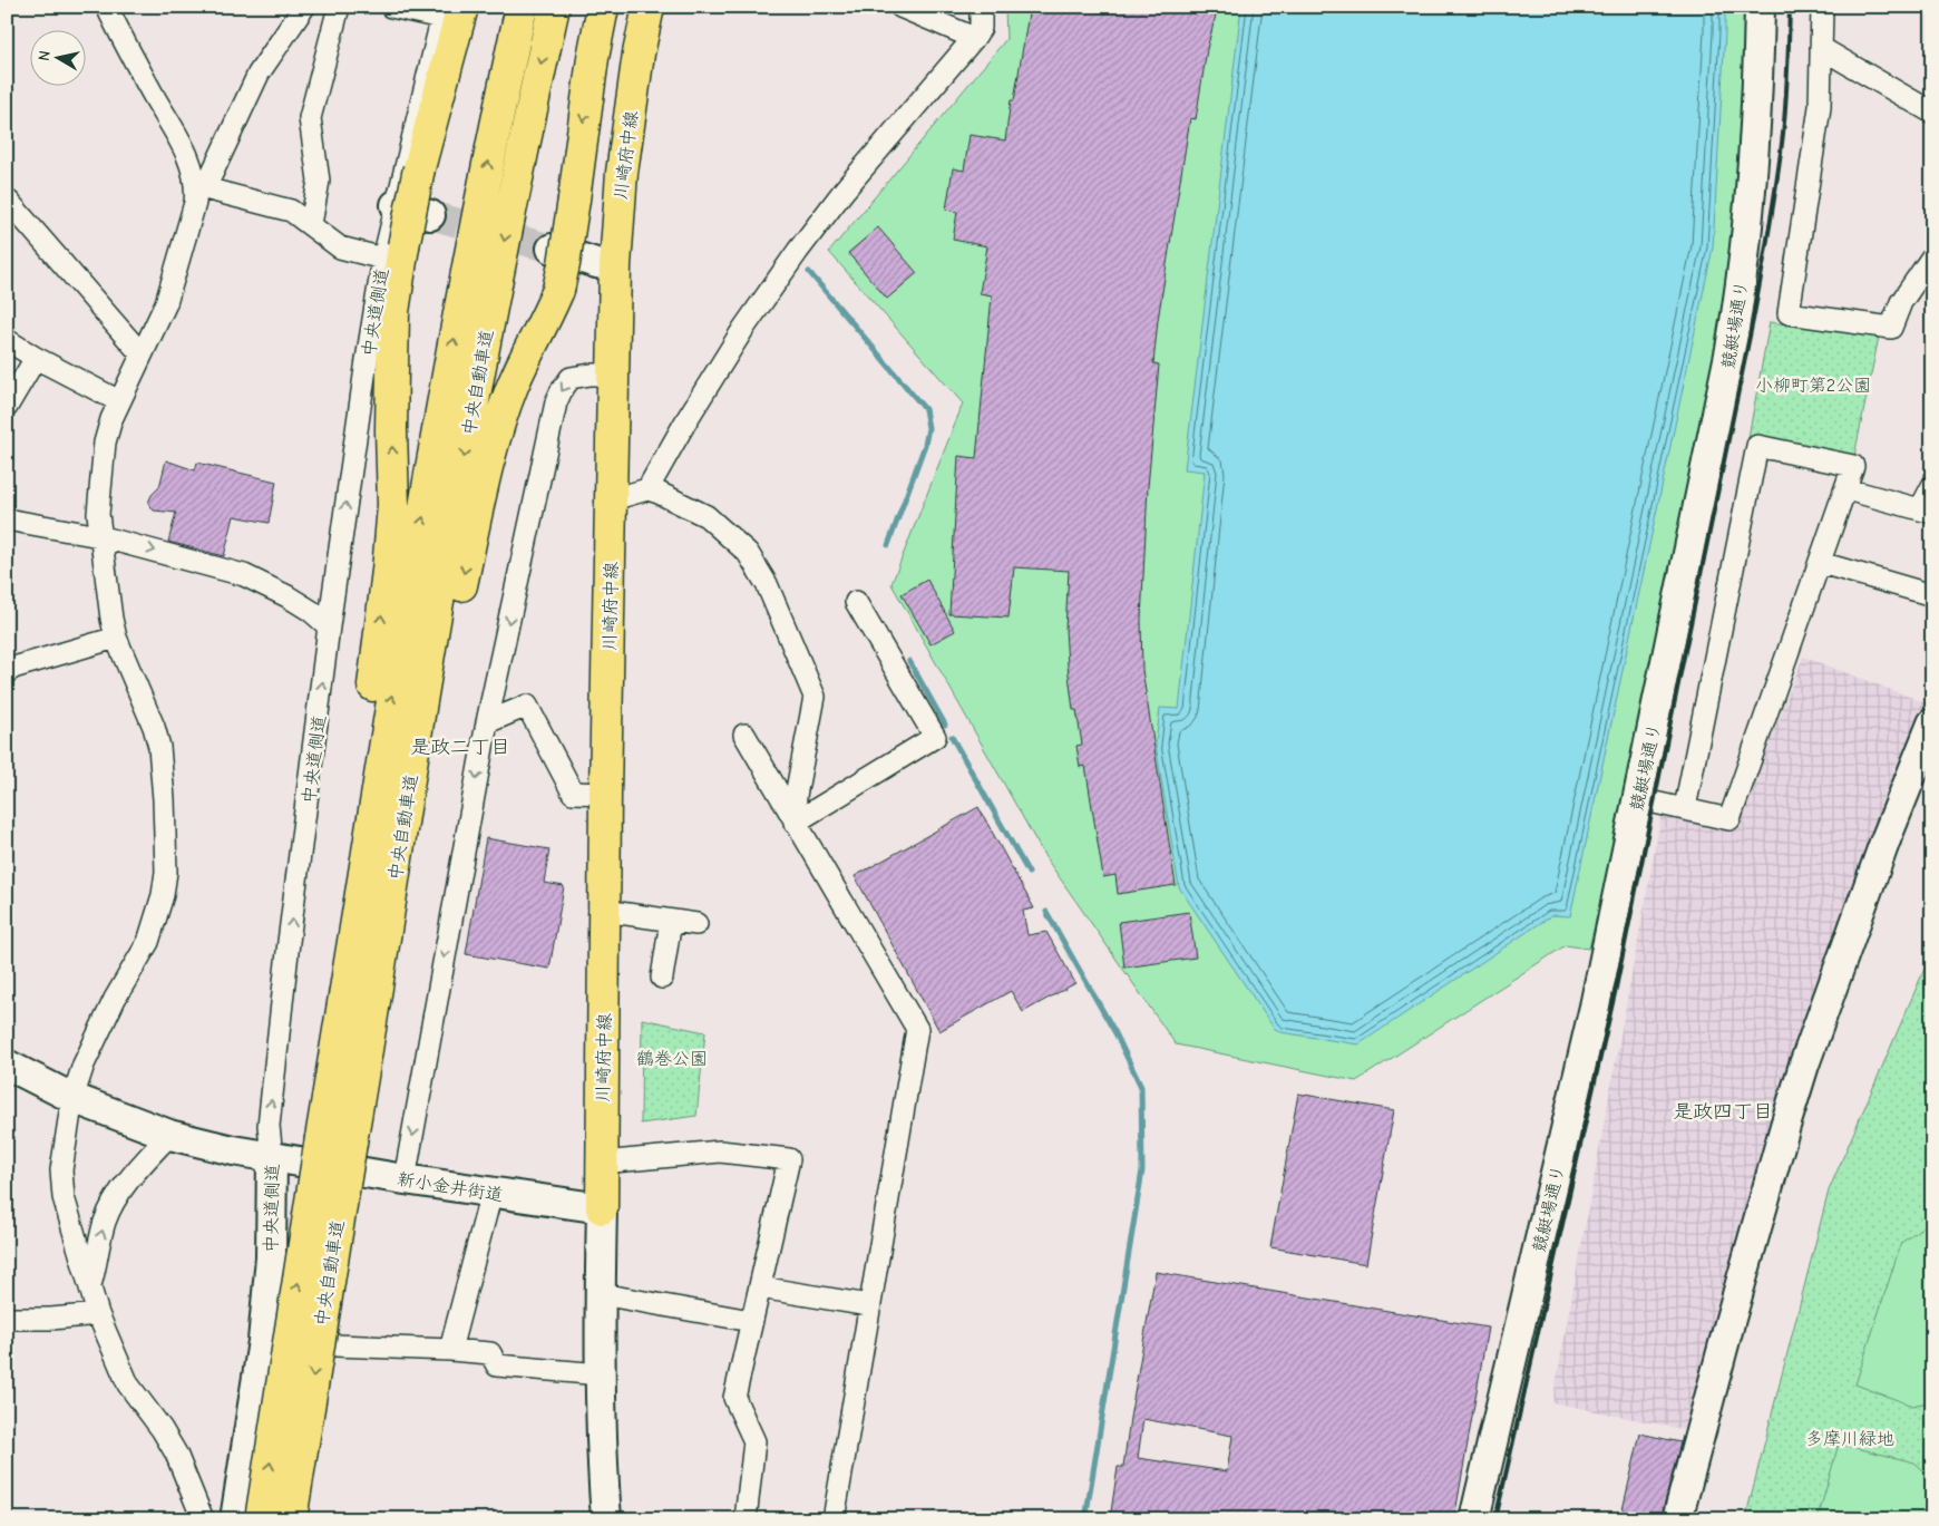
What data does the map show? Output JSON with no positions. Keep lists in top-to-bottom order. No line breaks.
{"streets":{"main road":["川崎府中線","中央自動車道"],"street":["中央道側道","競艇場通り","新小金井街道"]},"crossings":[["川崎府中線","新小金井街道"],["中央道側道","新小金井街道"]],"districts":["是政二丁目","是政四丁目"],"parks":["小柳町第2公園","鶴巻公園","多摩川緑地"],"north":"left"}
